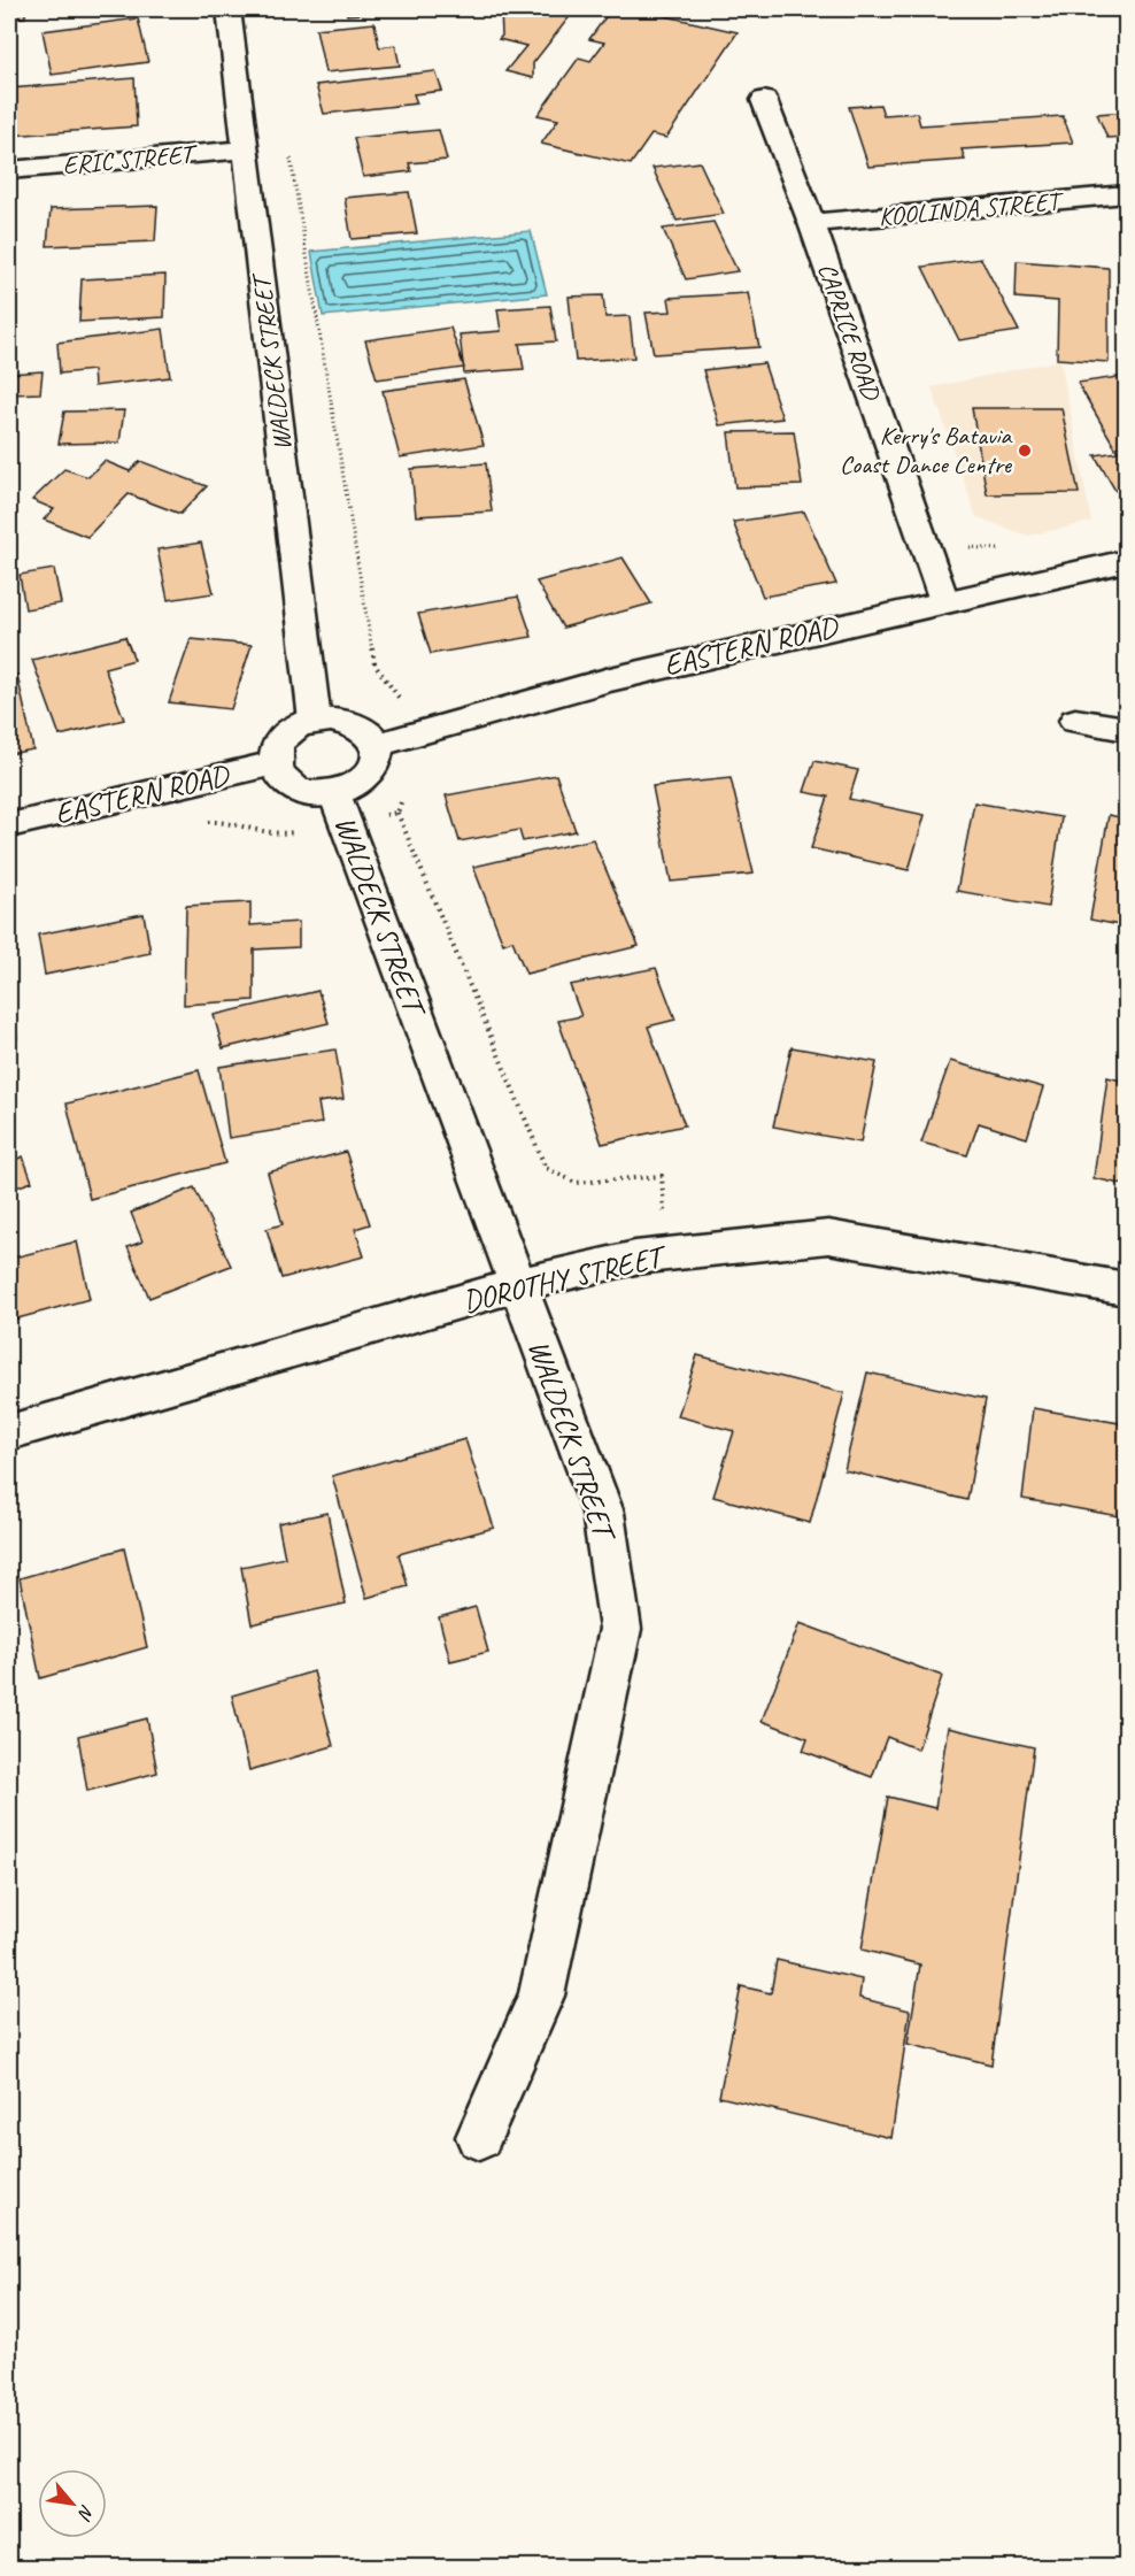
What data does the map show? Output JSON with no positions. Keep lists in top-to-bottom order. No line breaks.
{"streets":{"street":["ERIC STREET","KOOLINDA STREET","CAPRICE ROAD","WALDECK STREET","EASTERN ROAD","DOROTHY STREET"]},"crossings":[["ERIC STREET","WALDECK STREET"],["KOOLINDA STREET","CAPRICE ROAD"],["CAPRICE ROAD","EASTERN ROAD"],["WALDECK STREET","EASTERN ROAD"],["WALDECK STREET","DOROTHY STREET"]],"places":["Kerry's Batavia Coast Dance Centre"],"north":"bottom right"}
